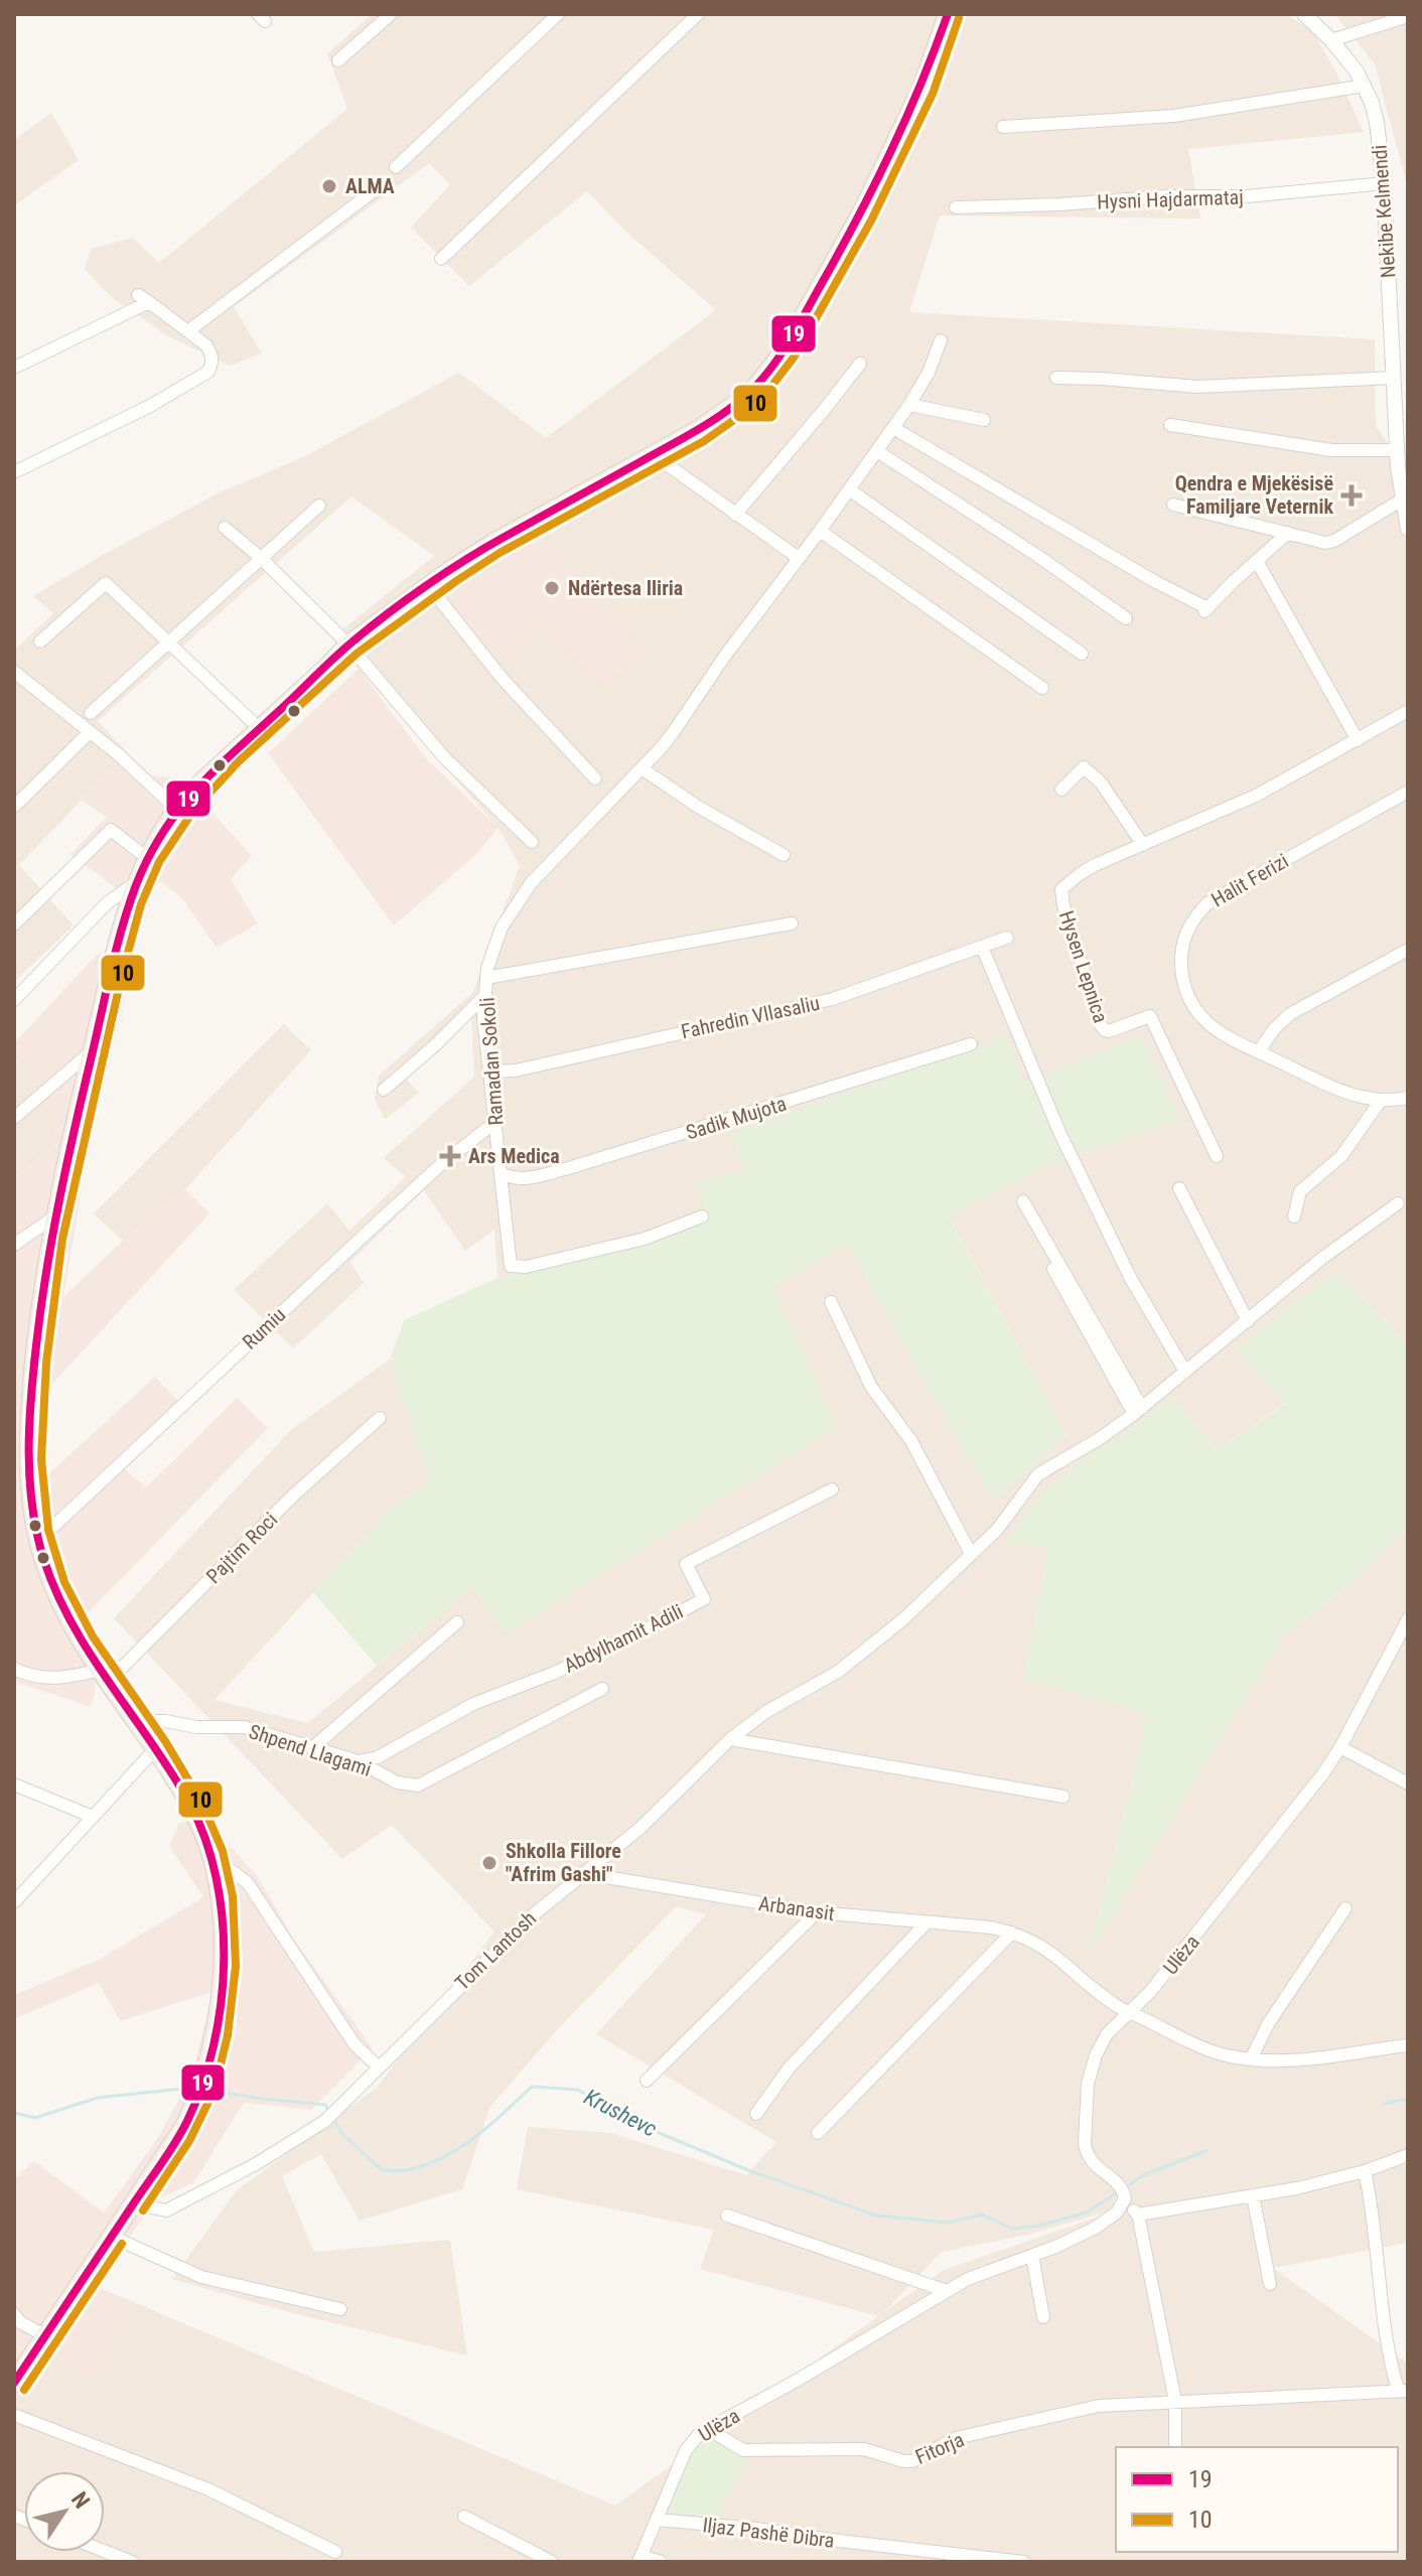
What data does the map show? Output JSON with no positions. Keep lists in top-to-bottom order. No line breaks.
{"streets":{"street":["Hysni Hajdarmataj","Nekibe Kelmendi","Halit Ferizi","Hysen Lepnica","Fahredin Vllasaliu","Ramadan Sokoli","Sadik Mujota","Rumiu","Pajtim Roci","Abdylhamit Adili","Shpend Llagami","Arbanasit","Tom Lantosh","Ulëza","Fitorja","Iljaz Pashë Dibra"]},"crossings":[["Hysni Hajdarmataj","Nekibe Kelmendi"],["Fahredin Vllasaliu","Ramadan Sokoli"],["Ramadan Sokoli","Sadik Mujota"],["Ramadan Sokoli","Rumiu"],["Abdylhamit Adili","Shpend Llagami"],["Arbanasit","Tom Lantosh"],["Arbanasit","Ulëza"],["Ulëza","Fitorja"],["Ulëza","Iljaz Pashë Dibra"]],"water":["Krushevc"],"places":{"other":["ALMA","Ndërtesa Iliria","Shkolla Fillore \"Afrim Gashi\""],"health":["Qendra e Mjekësisë Familjare Veternik","Ars Medica"]},"lines":["transit line 19","transit line 10"],"legend":["19","10"],"north":"top right"}
